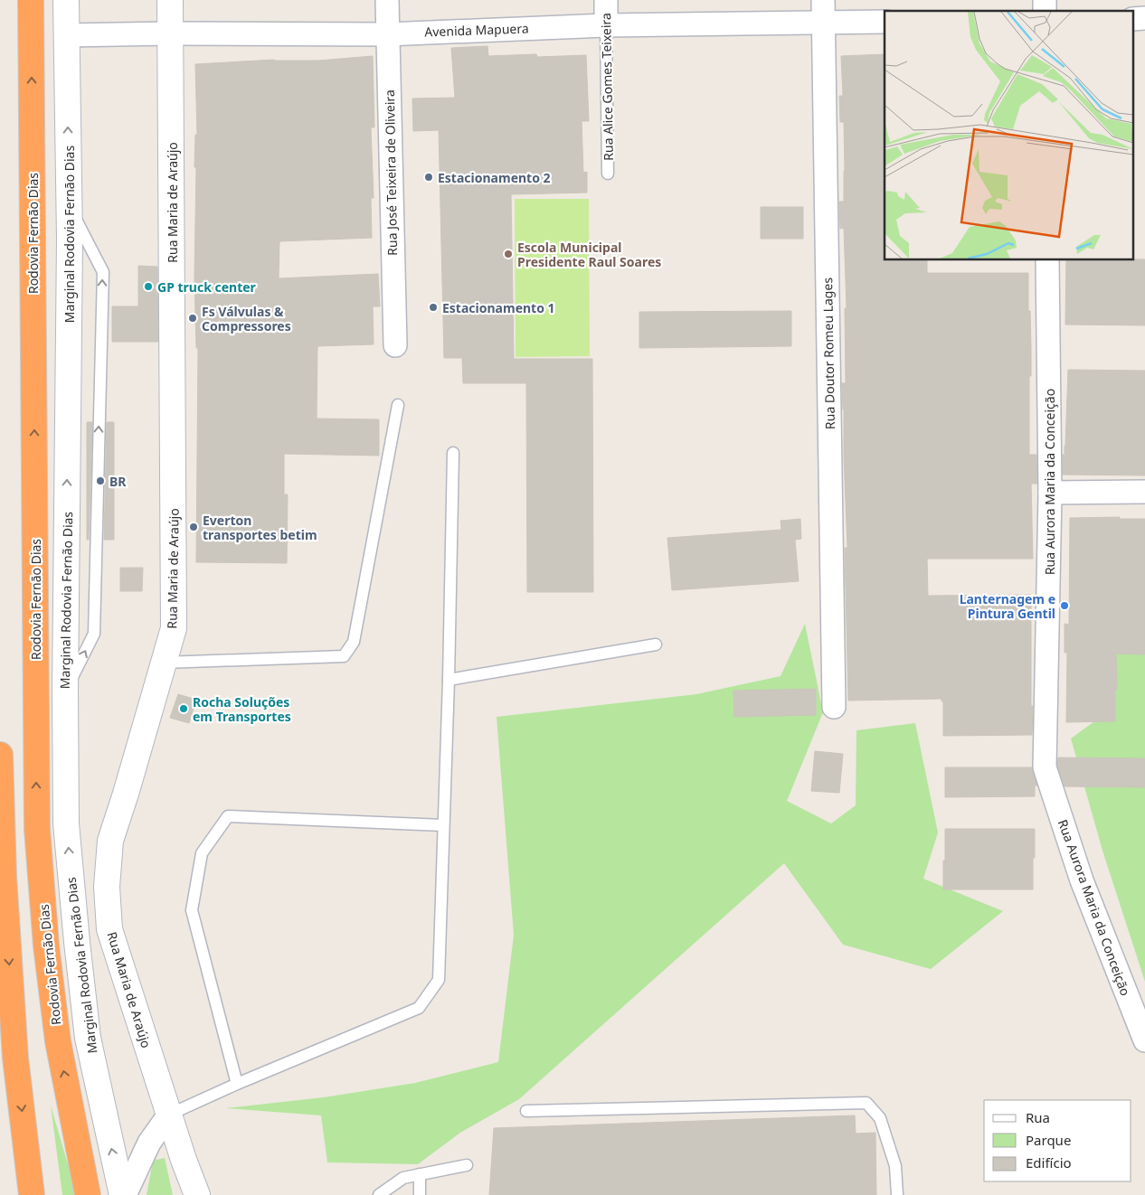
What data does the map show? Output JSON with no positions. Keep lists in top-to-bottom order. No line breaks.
{"streets":{"highway":["Rodovia Fernão Dias"],"street":["Avenida Mapuera","Rua Alice Gomes Teixeira","Rua José Teixeira de Oliveira","Rua Maria de Araújo","Marginal Rodovia Fernão Dias","Rua Doutor Romeu Lages","Rua Aurora Maria da Conceição"]},"crossings":[["Avenida Mapuera","Rua Alice Gomes Teixeira"],["Avenida Mapuera","Rua José Teixeira de Oliveira"],["Avenida Mapuera","Rua Maria de Araújo"],["Avenida Mapuera","Marginal Rodovia Fernão Dias"],["Avenida Mapuera","Rua Doutor Romeu Lages"]],"one_way":["Marginal Rodovia Fernão Dias"],"places":["Estacionamento 2","Escola Municipal Presidente Raul Soares","GP truck center","Estacionamento 1","Fs Válvulas & Compressores","BR","Everton transportes betim","Lanternagem e Pintura Gentil","Rocha Soluções em Transportes"],"legend":["Rua","Parque","Edifício"]}
